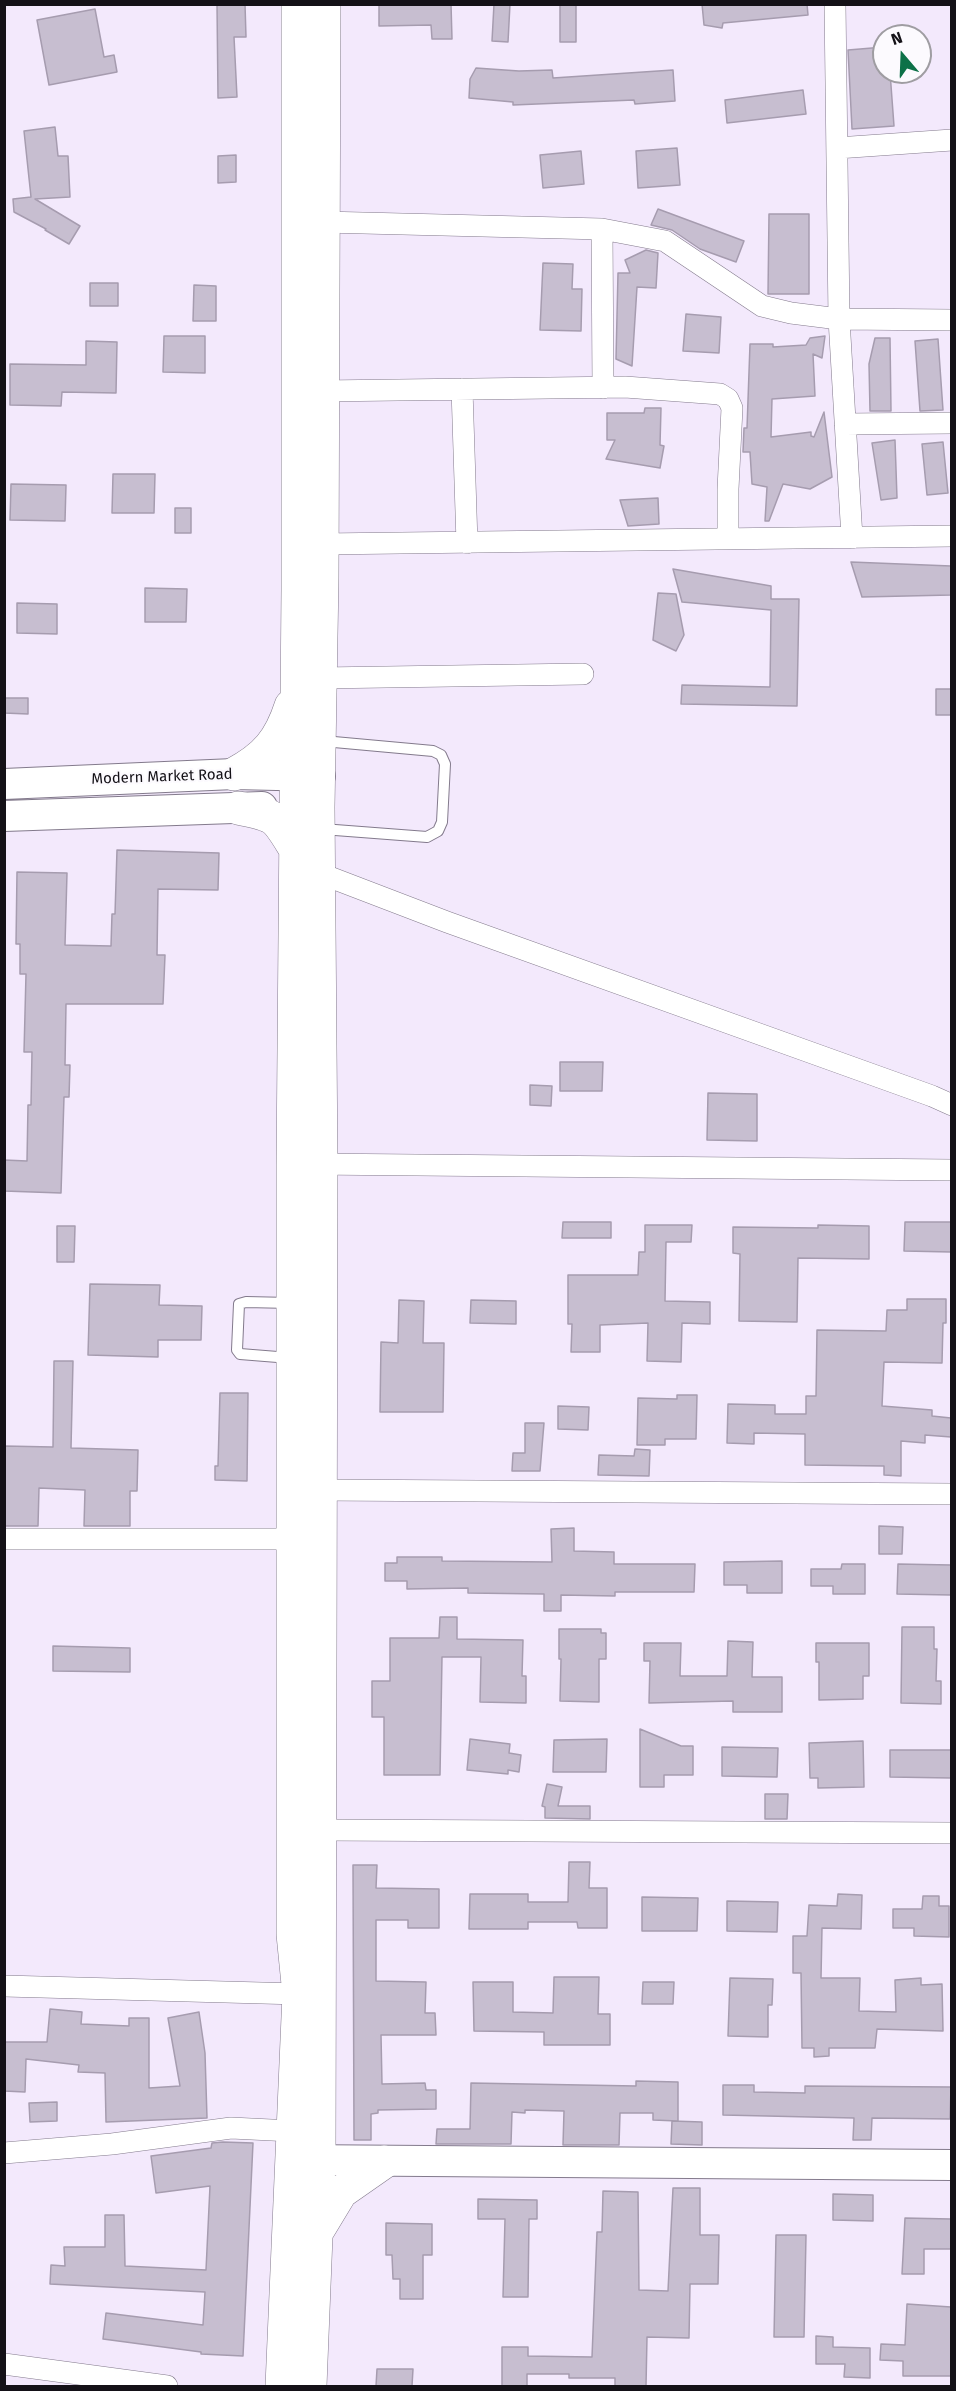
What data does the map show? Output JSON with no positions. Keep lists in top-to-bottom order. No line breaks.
{"streets":{"street":["Modern Market Road"]},"north":"top"}
